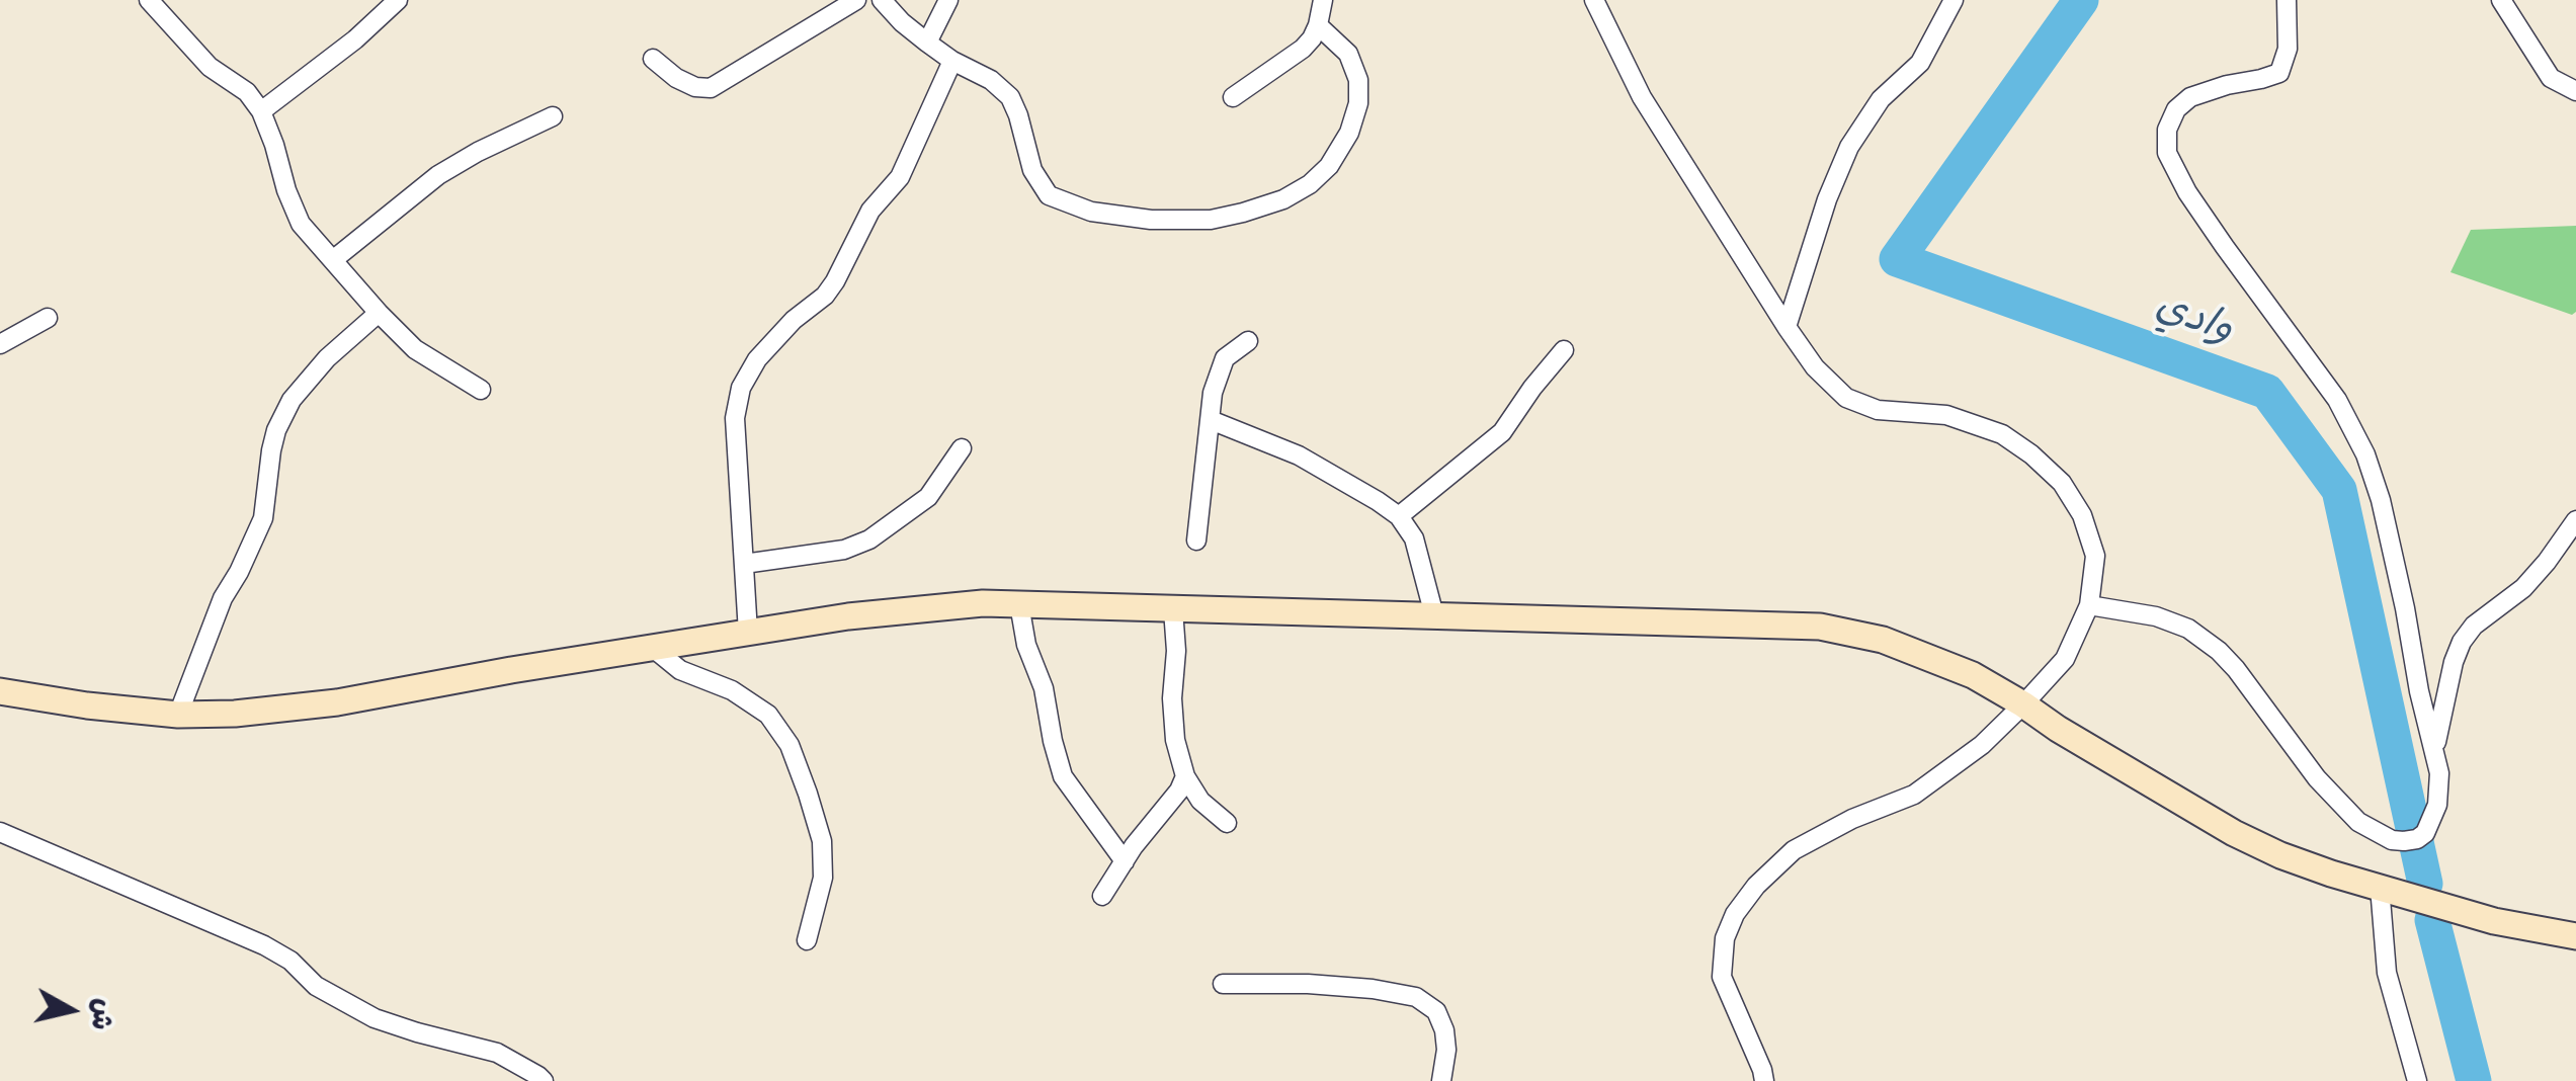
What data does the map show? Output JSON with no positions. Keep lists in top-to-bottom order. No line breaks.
{"water":["وادي"],"north":"right"}
